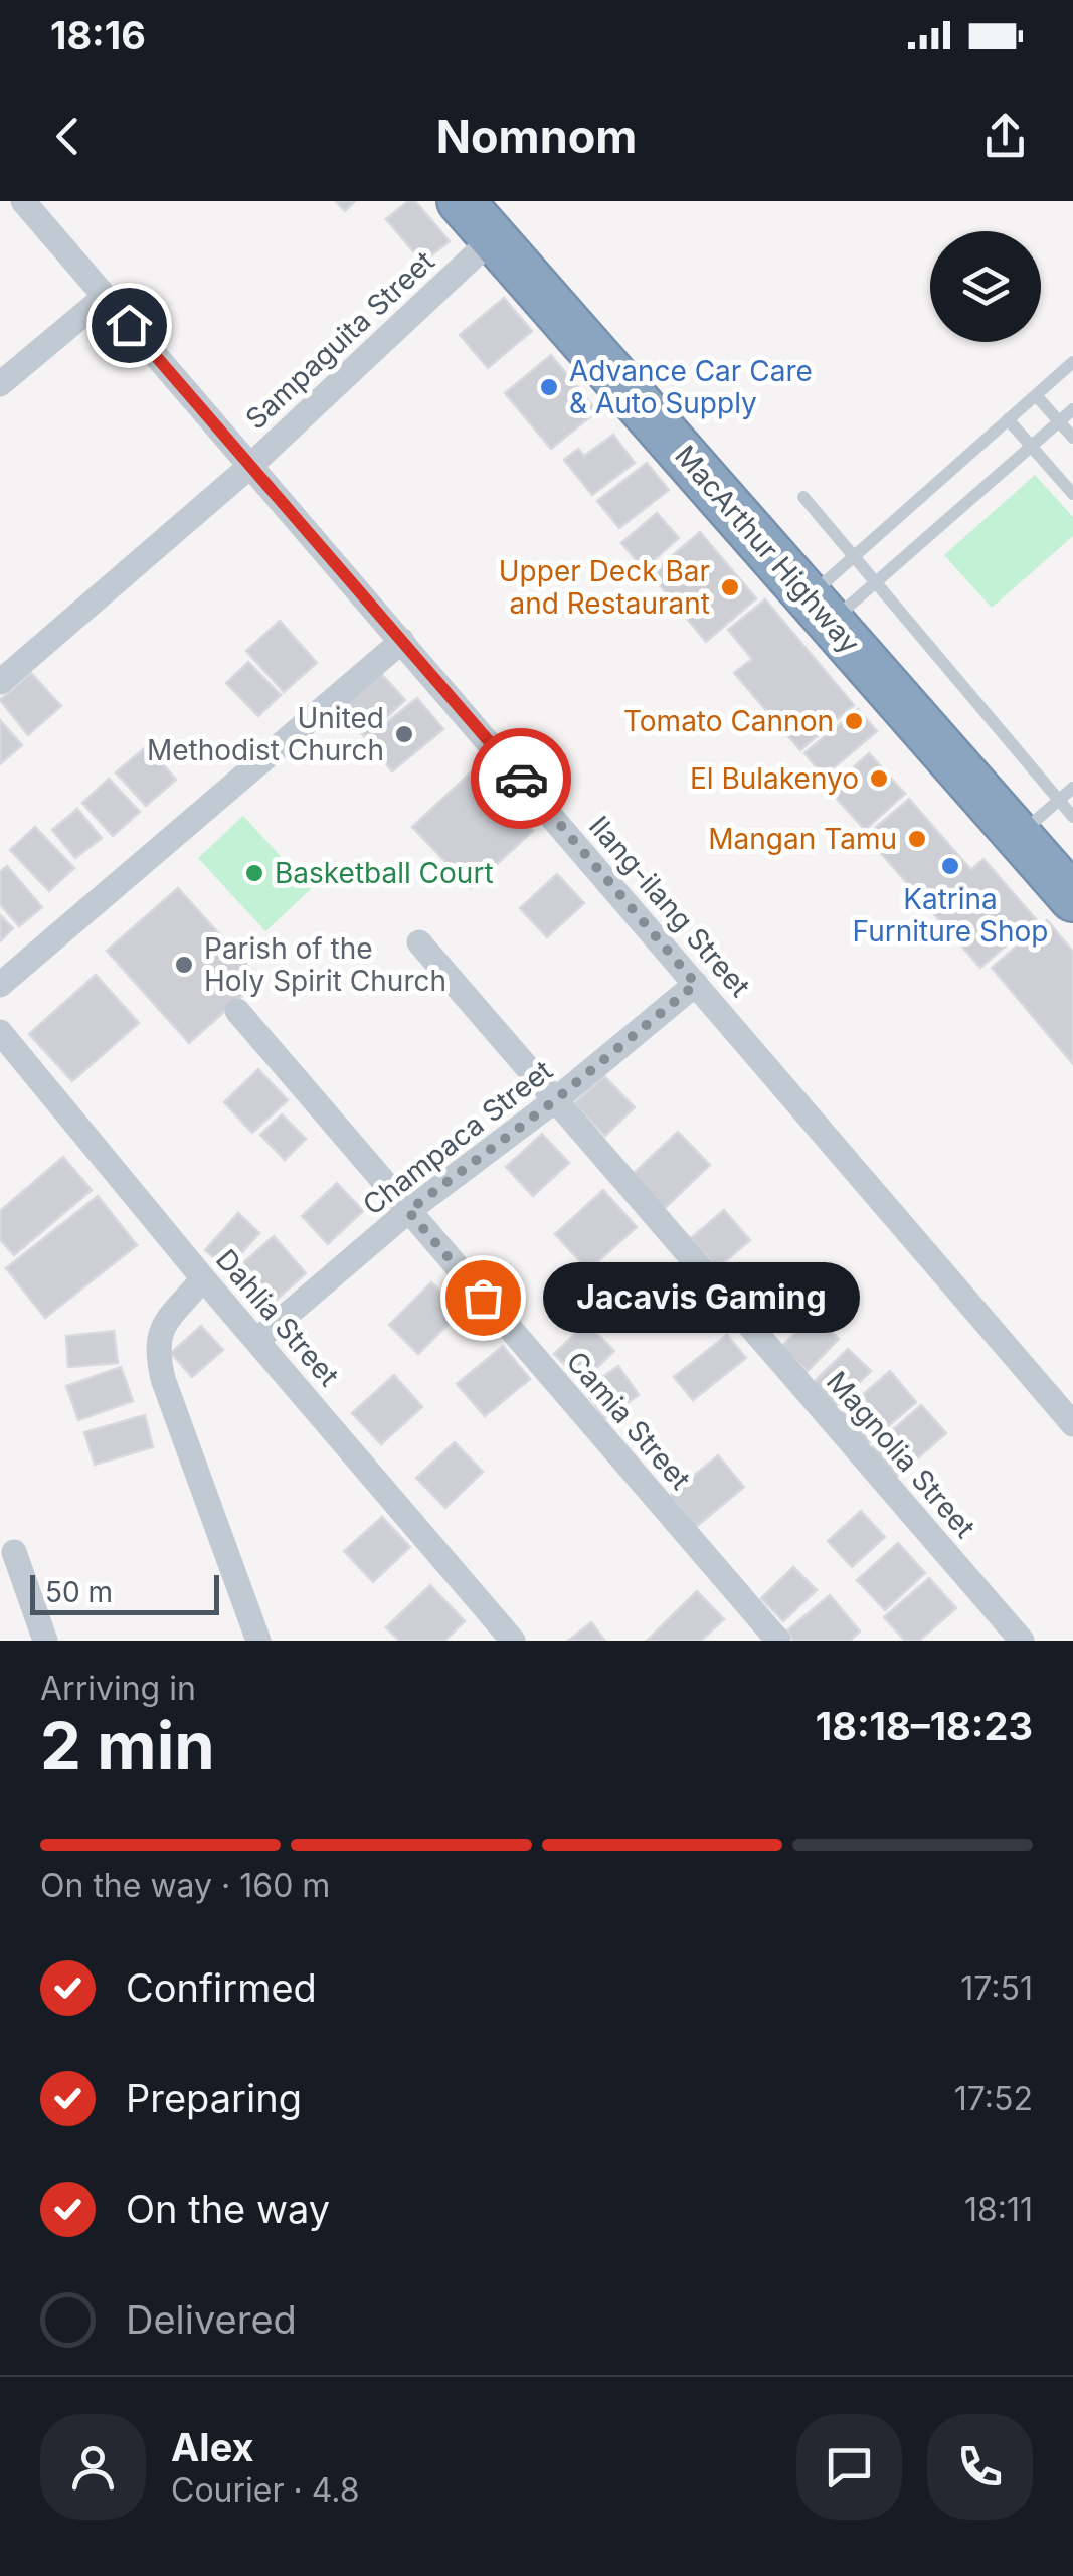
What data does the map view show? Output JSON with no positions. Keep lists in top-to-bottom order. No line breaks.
{"streets":{"highway":["MacArthur Highway"],"street":["Sampaguita Street","Ilang-ilang Street","Champaca Street","Dahlia Street","Camia Street","Magnolia Street"]},"crossings":[["Sampaguita Street","MacArthur Highway"],["Sampaguita Street","Ilang-ilang Street"],["Ilang-ilang Street","Champaca Street"],["Champaca Street","Dahlia Street"],["Champaca Street","Camia Street"],["Champaca Street","Magnolia Street"]],"places":["Advance Car Care & Auto Supply","Upper Deck Bar and Restaurant","Tomato Cannon","United Methodist Church","El Bulakenyo","Mangan Tamu","Katrina Furniture Shop","Basketball Court","Parish of the Holy Spirit Church","Jacavis Gaming"],"scale_bar":"50 m","page":{"status":"18:16","header":"Nomnom","bubble":"Jacavis Gaming","scale":"50 m","heading":["2 min","Arriving in","18:18–18:23"],"panel":["Alex","Courier · 4.8"],"bar":"On the way · 160 m","list":[["Confirmed","17:51"],["Preparing","17:52"],["On the way","18:11"],"Delivered"]}}
